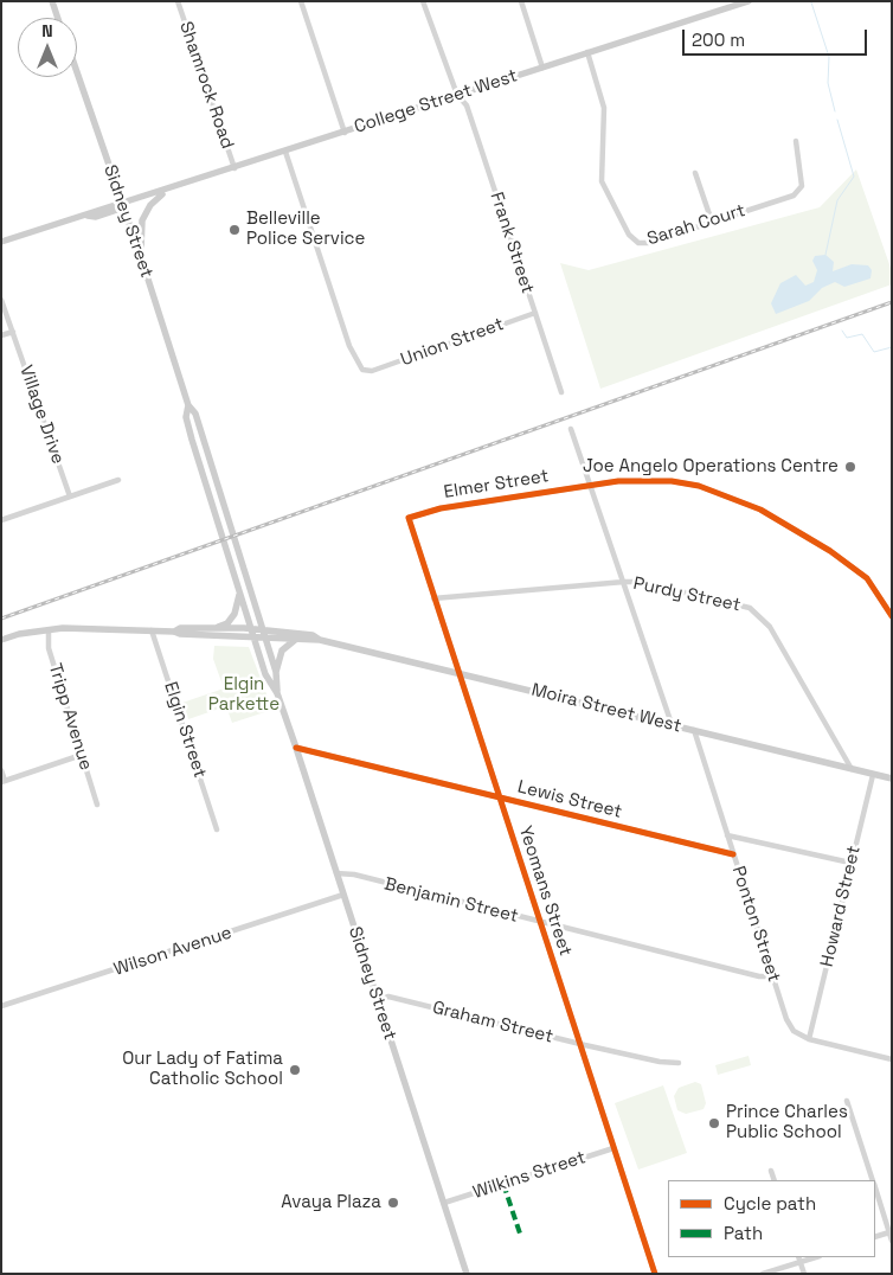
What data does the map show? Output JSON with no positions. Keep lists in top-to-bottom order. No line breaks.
{"streets":{"main road":["College Street West","Sidney Street","Moira Street West"],"street":["Shamrock Road","Sarah Court","Frank Street","Union Street","Village Drive","Elmer Street","Purdy Street","Tripp Avenue","Elgin Street","Lewis Street","Yeomans Street","Benjamin Street","Howard Street","Ponton Street","Wilson Avenue","Graham Street","Wilkins Street"]},"crossings":[["Shamrock Road","College Street West"],["College Street West","Sidney Street"],["College Street West","Sarah Court"],["College Street West","Frank Street"],["College Street West","Union Street"],["Sidney Street","Moira Street West"],["Sidney Street","Lewis Street"],["Sidney Street","Benjamin Street"],["Sidney Street","Wilson Avenue"],["Sidney Street","Graham Street"],["Sidney Street","Wilkins Street"],["Frank Street","Union Street"],["Elmer Street","Yeomans Street"],["Purdy Street","Moira Street West"],["Purdy Street","Yeomans Street"],["Moira Street West","Tripp Avenue"],["Moira Street West","Elgin Street"],["Moira Street West","Yeomans Street"],["Moira Street West","Howard Street"],["Moira Street West","Ponton Street"],["Lewis Street","Yeomans Street"],["Lewis Street","Ponton Street"],["Yeomans Street","Benjamin Street"],["Yeomans Street","Graham Street"],["Yeomans Street","Wilkins Street"],["Benjamin Street","Ponton Street"],["Howard Street","Ponton Street"]],"parks":["Elgin Parkette"],"places":["Belleville Police Service","Joe Angelo Operations Centre","Our Lady of Fatima Catholic School","Prince Charles Public School","Avaya Plaza"],"legend":["Cycle path","Path"],"scale_bar":"200 m","north":"top"}
